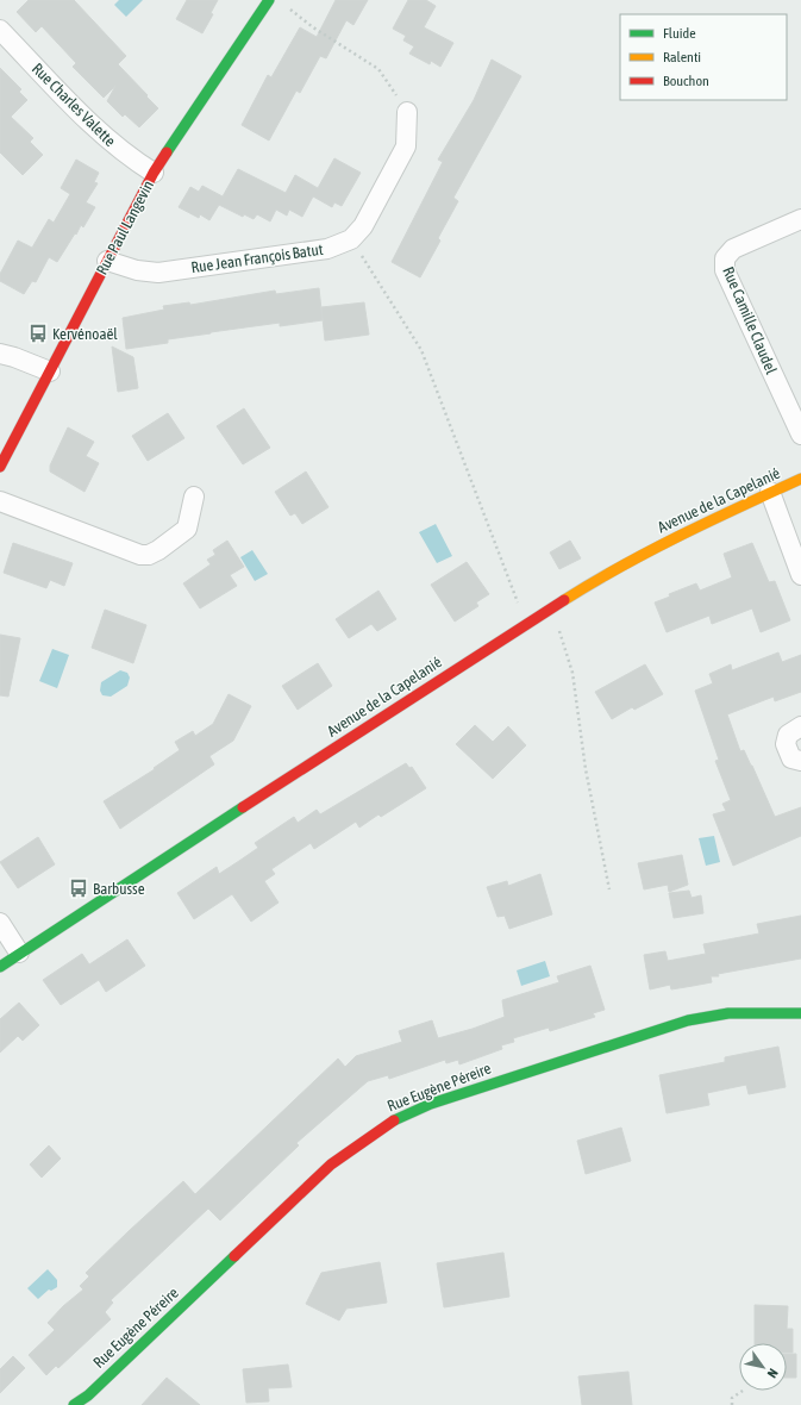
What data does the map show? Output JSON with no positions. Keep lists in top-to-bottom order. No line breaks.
{"streets":{"street":["Rue Charles Valette","Rue Paul Langevin","Rue Jean François Batut","Rue Camille Claudel","Avenue de la Capelanié","Rue Eugène Péreire"]},"crossings":[["Rue Charles Valette","Rue Paul Langevin"],["Rue Paul Langevin","Rue Jean François Batut"]],"places":{"bus stop":["Kervénoaël","Barbusse"]},"legend":["Fluide","Ralenti","Bouchon"],"north":"bottom right"}
